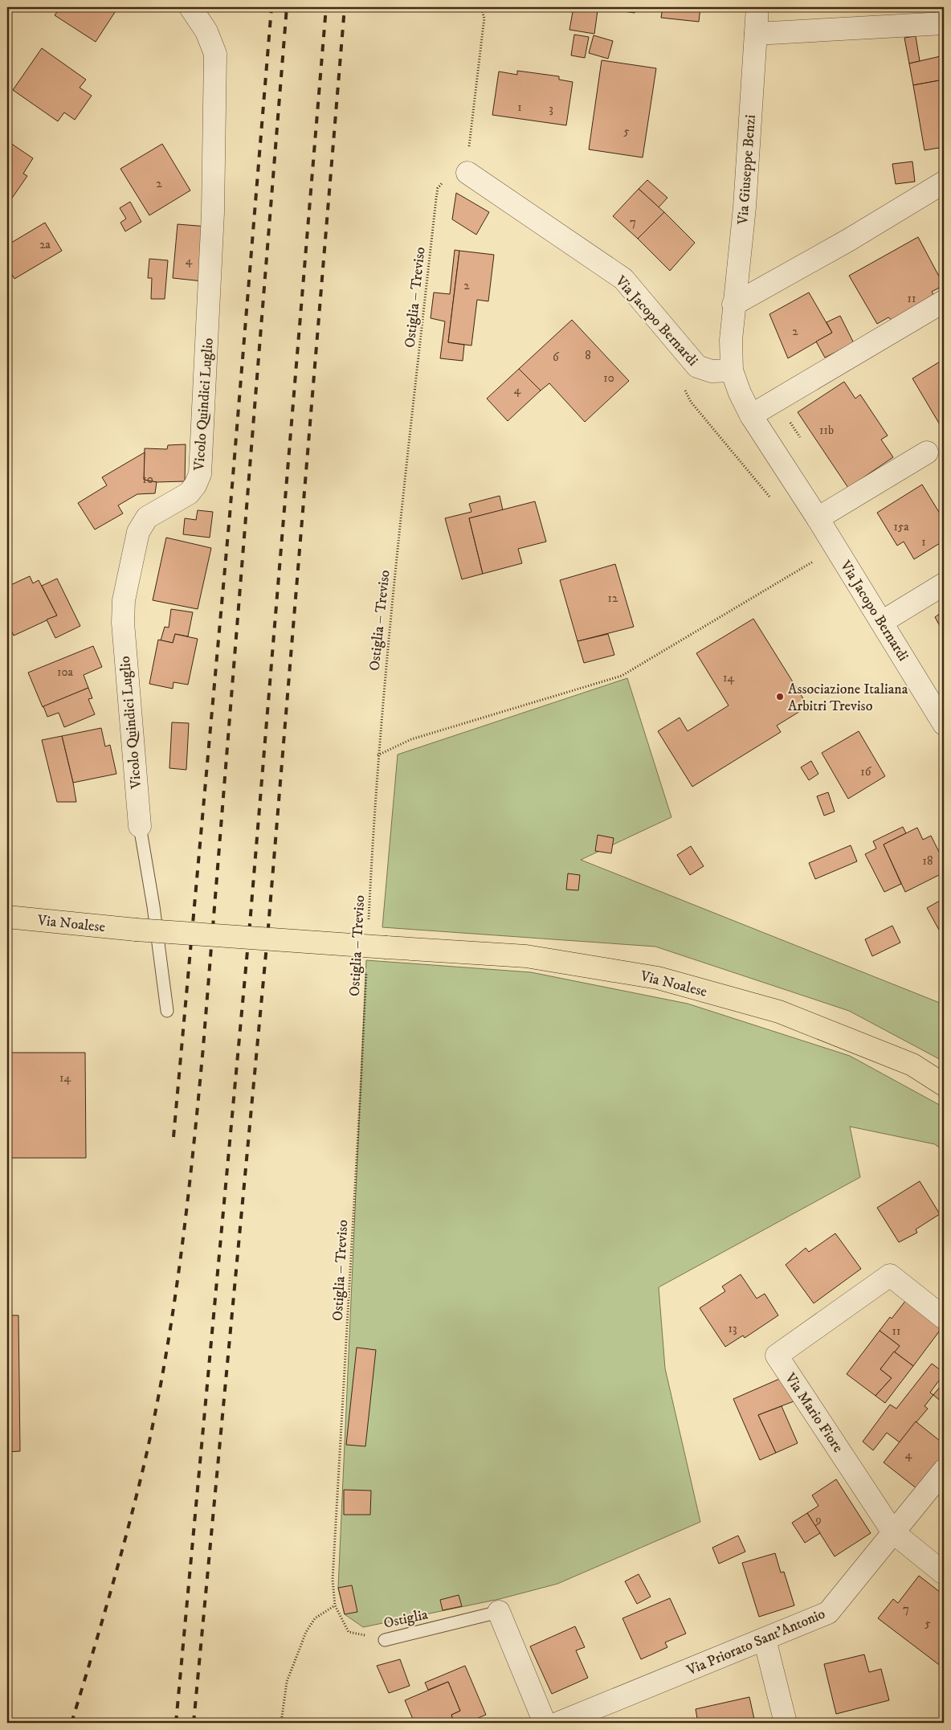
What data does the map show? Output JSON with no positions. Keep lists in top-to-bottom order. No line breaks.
{"streets":{"main road":["Via Noalese"],"street":["Via Giuseppe Benzi","Via Jacopo Bernardi","Vicolo Quindici Luglio","Via Mario Fiore","Via Priorato Sant'Antonio"],"lane":["Ostiglia"],"path":["Ostiglia – Treviso"]},"crossings":[["Via Giuseppe Benzi","Via Jacopo Bernardi"],["Ostiglia – Treviso","Via Jacopo Bernardi"],["Ostiglia – Treviso","Ostiglia"],["Via Mario Fiore","Via Priorato Sant'Antonio"]],"places":["Associazione Italiana Arbitri Treviso"],"house_numbers":["1","3","5","2","7","2a","4","2","11","2","8","6","10","4","11b","10","15a","1","12","10a","14","16","18","14","13","11","4","9","7","5"]}
